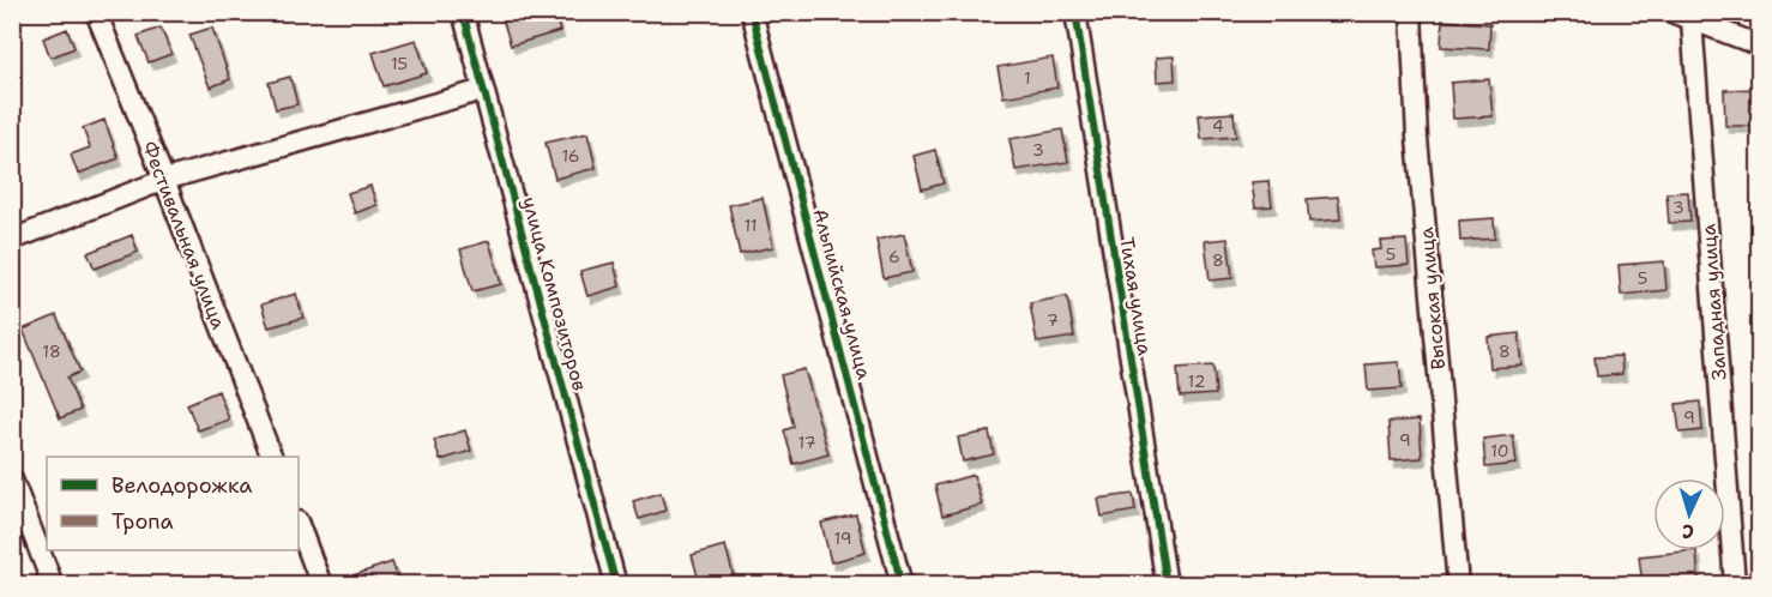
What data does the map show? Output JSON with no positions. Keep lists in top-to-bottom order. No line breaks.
{"streets":{"street":["Фестивальная улица","улица Композиторов","Альпийская улица","Тихая улица","Высокая улица","Западная улица"]},"house_numbers":["15","1","4","3","16","3","11","5","6","8","5","7","18","8","12","9","9","17","10","19"],"legend":["Велодорожка","Тропа"],"north":"bottom"}
